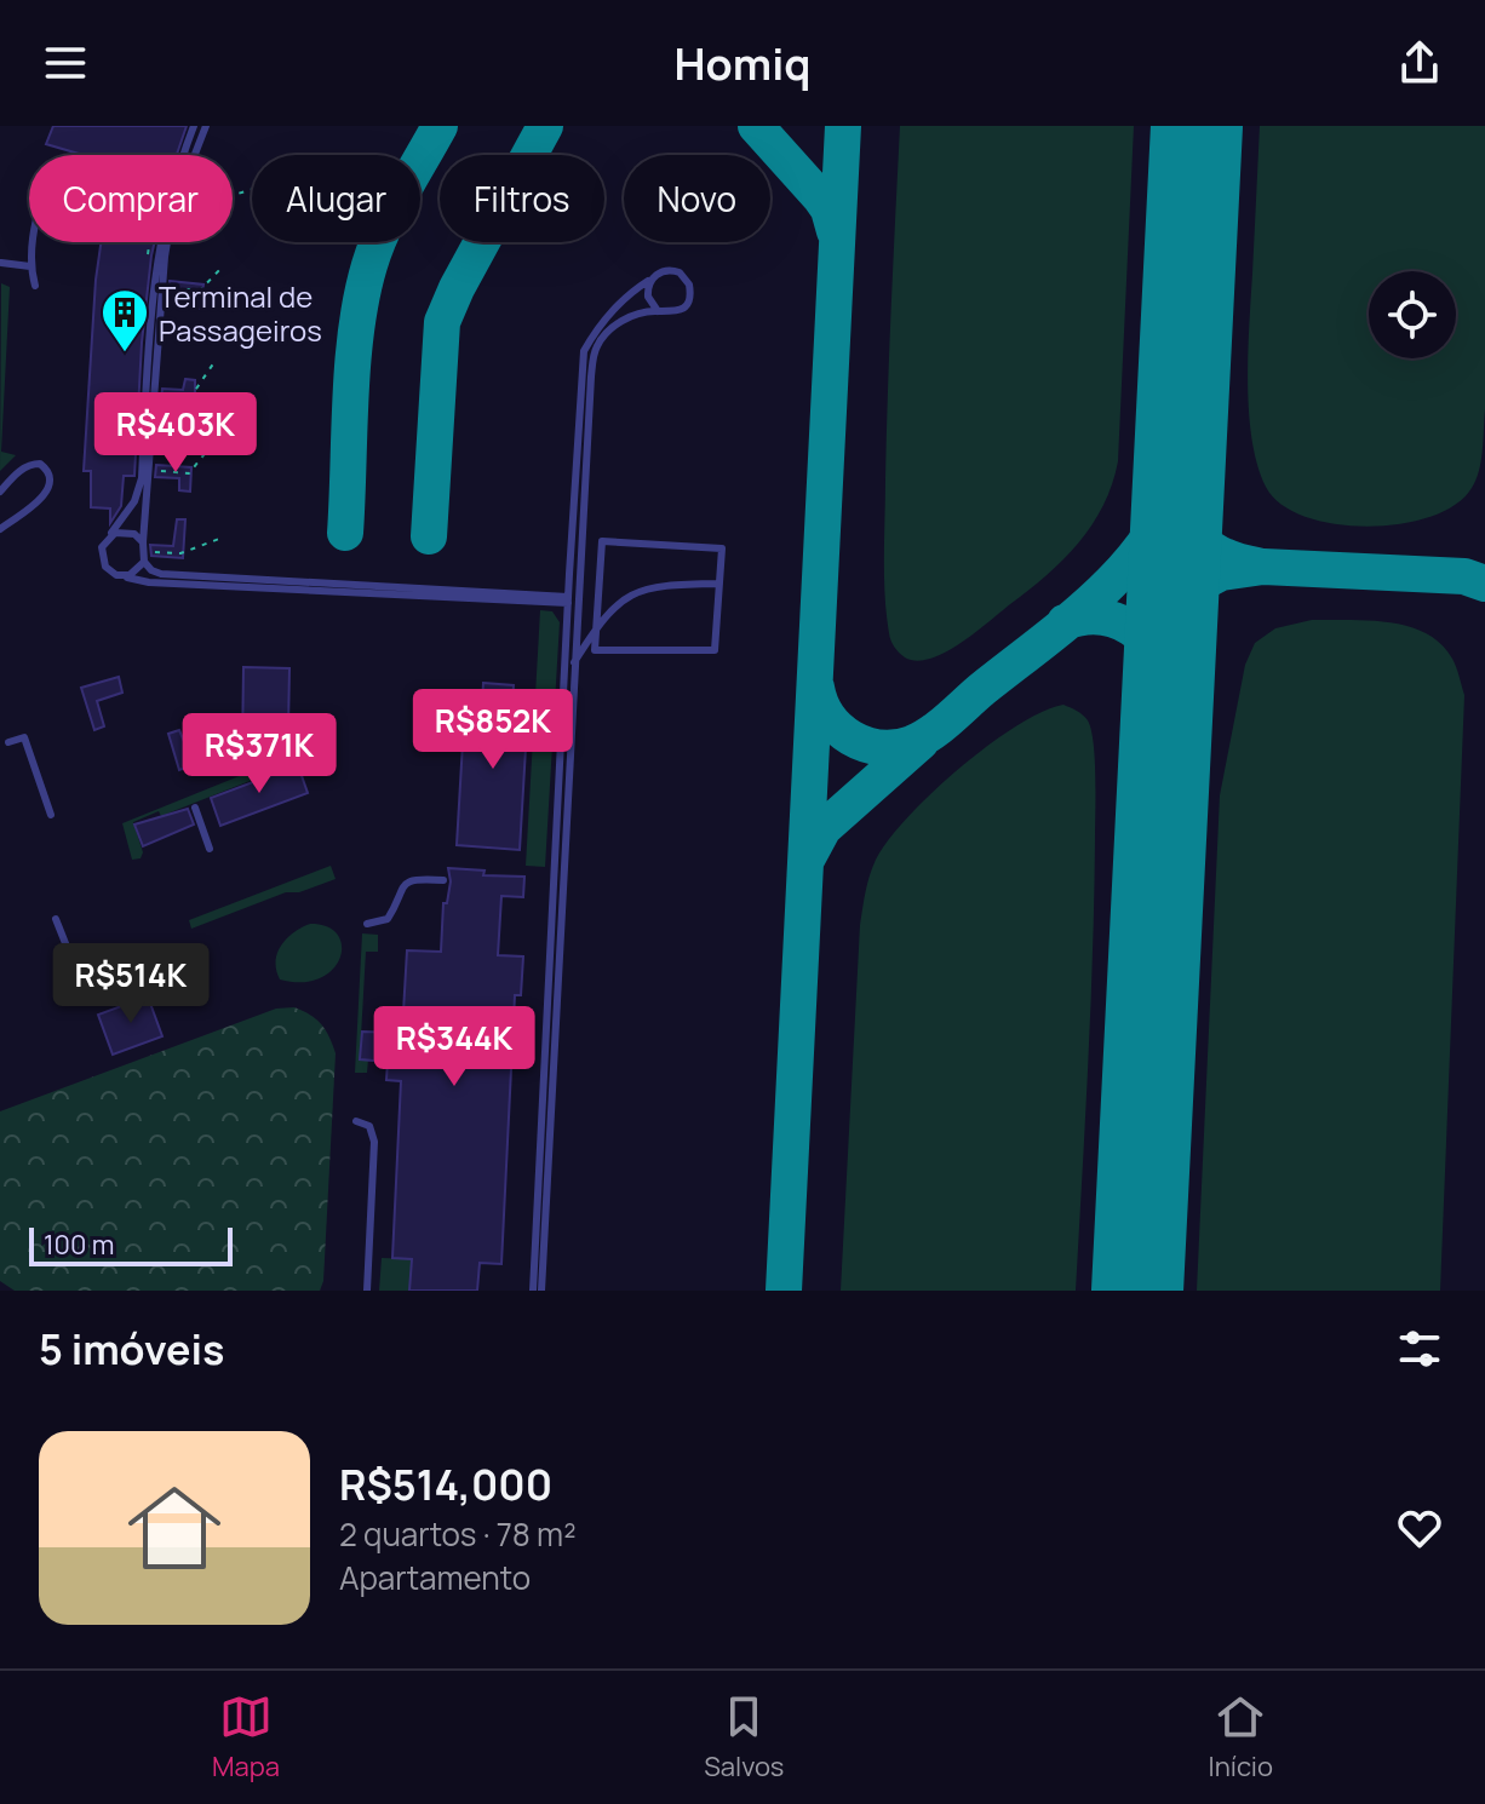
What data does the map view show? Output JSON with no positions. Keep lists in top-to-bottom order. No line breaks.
{"places":{"building":["Terminal de Passageiros"]},"scale_bar":"100 m","page":{"header":"Homiq","chip":["Comprar","Alugar","Filtros","Novo"],"price":["R$403K","R$852K","R$371K","R$514K","R$344K"],"scale":"100 m","heading":"5 imóveis","list":[{"name":"R$514,000","note":"2 quartos · 78 m² · Apartamento"}],"tabs":["Mapa","Salvos","Início"]}}
